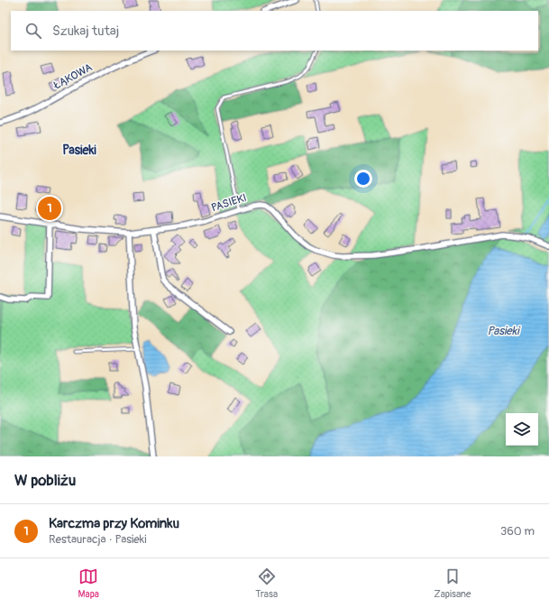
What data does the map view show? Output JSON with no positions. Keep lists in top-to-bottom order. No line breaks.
{"streets":{"street":["ŁĄKOWA","PASIEKI"]},"districts":["Pasieki"],"water":["Pasieki"],"page":{"search":"Szukaj tutaj","pins":"1","heading":"W pobliżu","list":[{"mark":"1","name":"Karczma przy Kominku","note":"Restauracja · Pasieki","value":"360 m"}],"nav":["Mapa","Trasa","Zapisane"]}}
